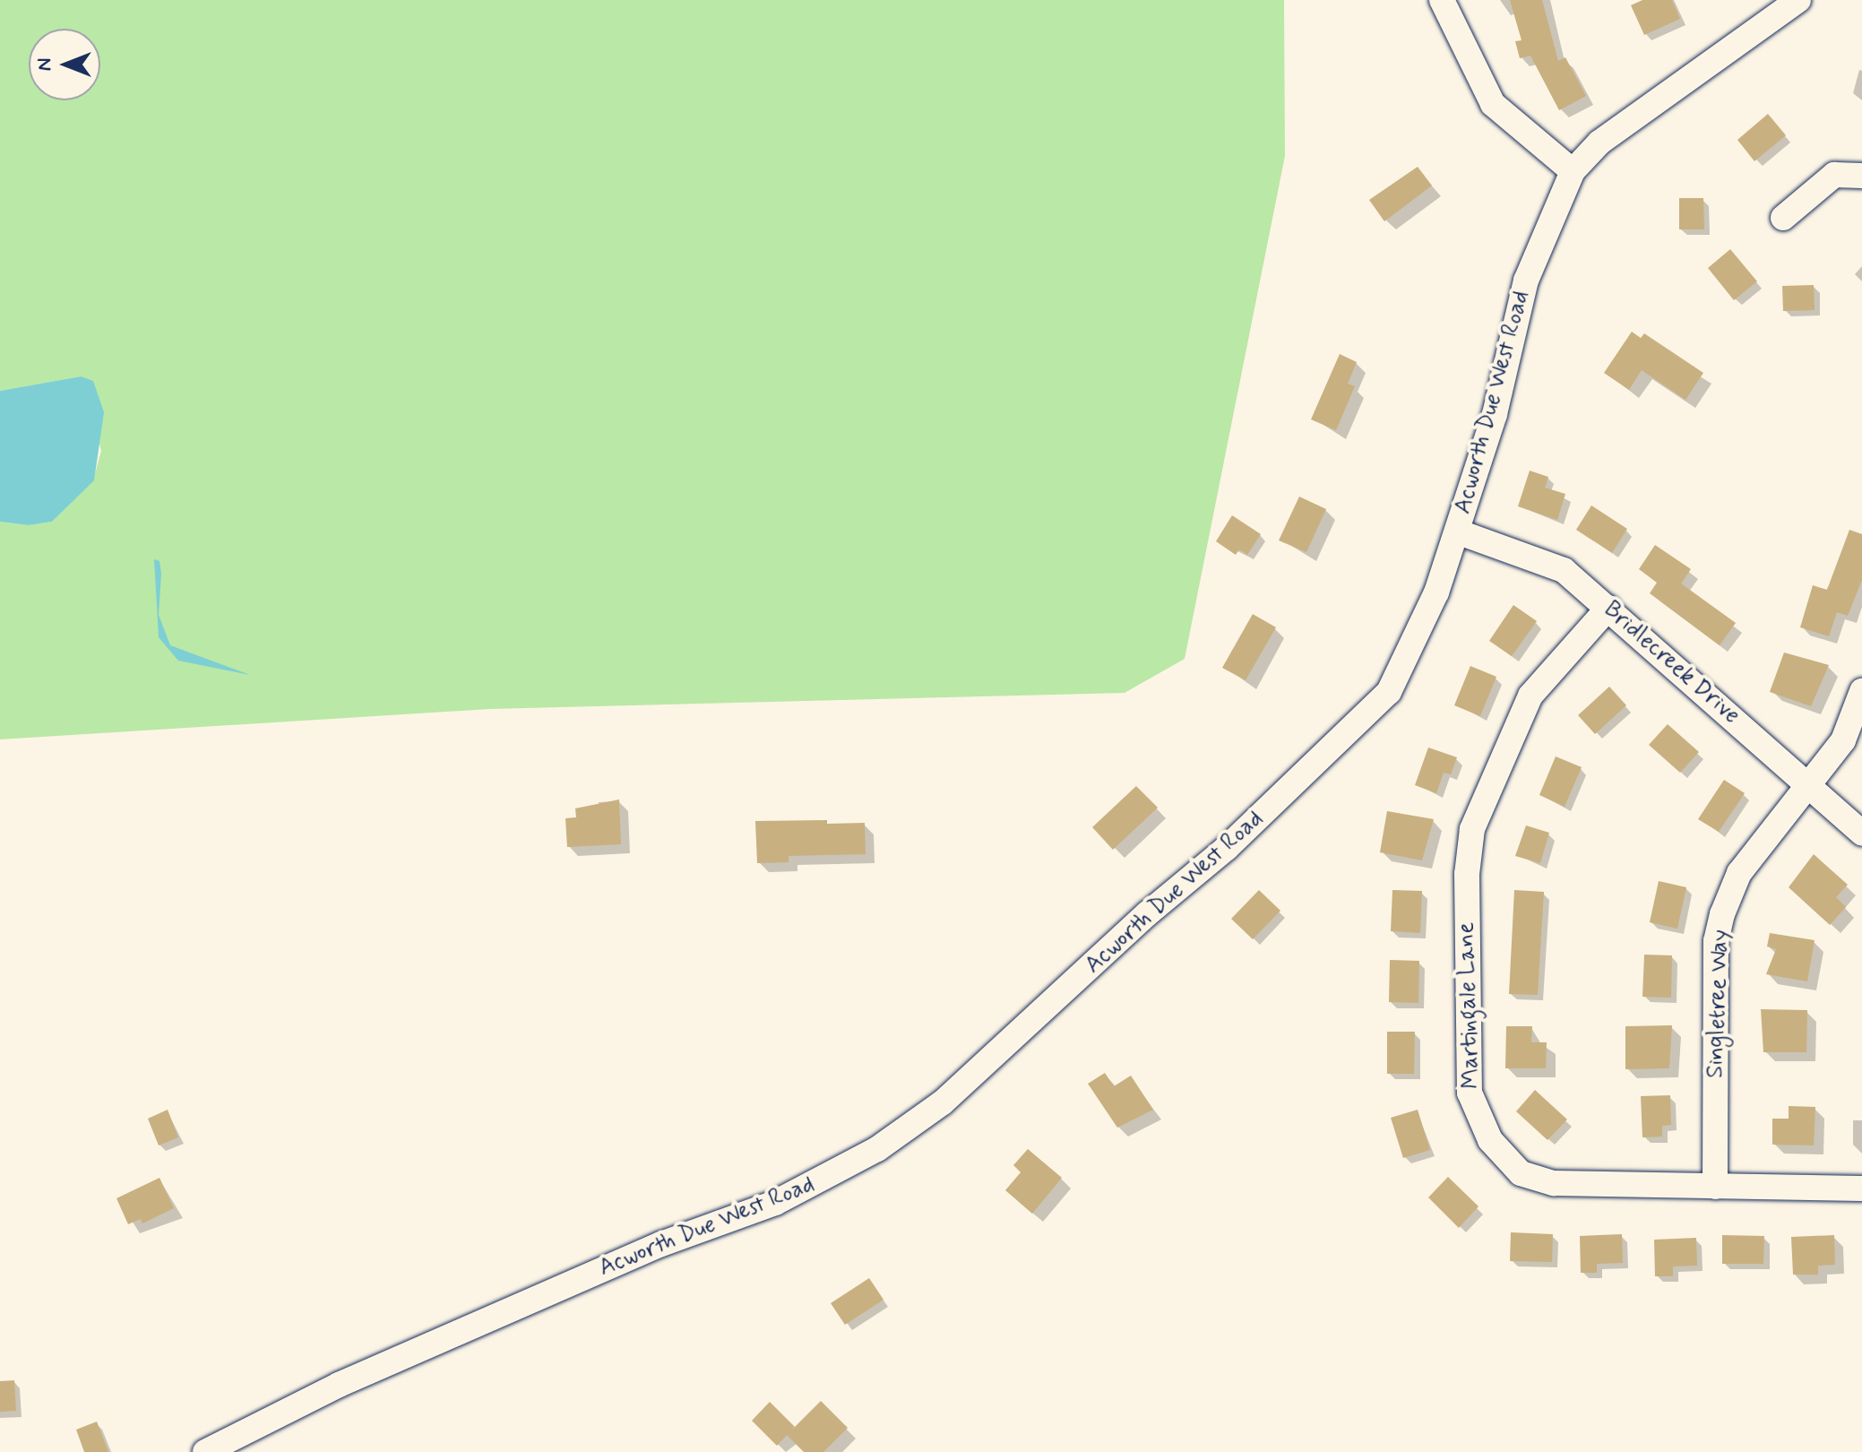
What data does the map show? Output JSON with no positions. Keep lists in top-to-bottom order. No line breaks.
{"streets":{"street":["Acworth Due West Road","Bridlecreek Drive","Singletree Way","Martingale Lane"]},"crossings":[["Acworth Due West Road","Bridlecreek Drive"],["Bridlecreek Drive","Singletree Way"],["Bridlecreek Drive","Martingale Lane"],["Singletree Way","Martingale Lane"]],"north":"left"}
